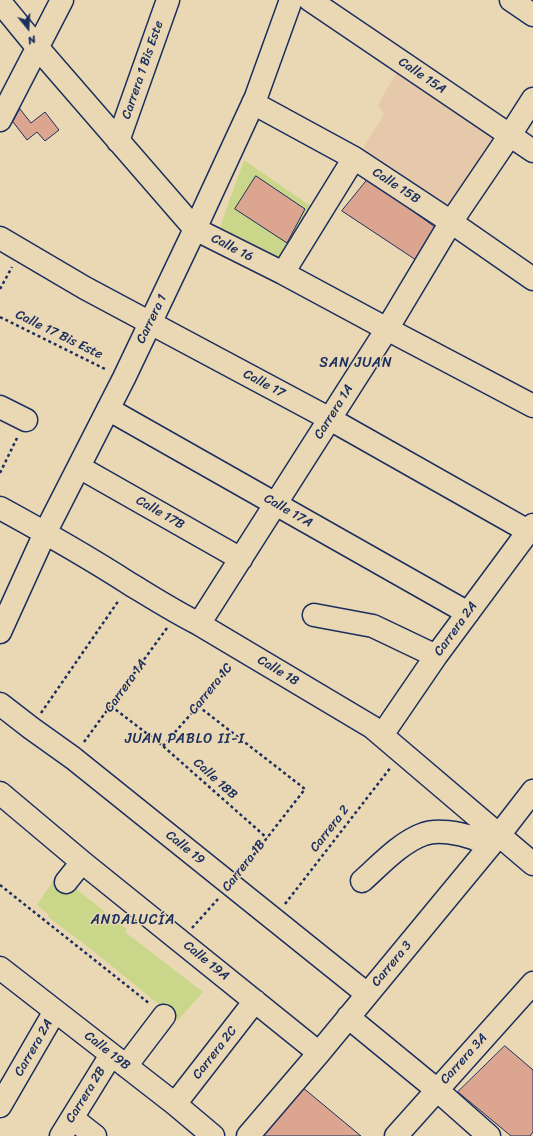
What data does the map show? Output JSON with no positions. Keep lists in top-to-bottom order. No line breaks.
{"streets":{"street":["Carrera 1 Bis Este","Calle 15A","Calle 15B","Calle 16","Carrera 1","Calle 17","Carrera 1A","Calle 17A","Calle 17B","Carrera 2A","Calle 18","Calle 19","Calle 19A","Carrera 3","Calle 19B","Carrera 2C","Carrera 3A","Carrera 2B"],"path":["Calle 17 Bis Este","Carrera 1C","Calle 18B","Carrera 2","Carrera 1B"]},"crossings":[["Carrera 1 Bis Este","Calle 16"],["Calle 15A","Carrera 1A"],["Calle 15B","Carrera 1"],["Calle 15B","Carrera 1A"],["Calle 16","Carrera 1"],["Calle 16","Carrera 1A"],["Carrera 1","Calle 17"],["Carrera 1","Calle 17A"],["Carrera 1","Calle 17B"],["Carrera 1","Calle 18"],["Calle 17","Carrera 1A"],["Calle 17","Carrera 2A"],["Carrera 1A","Calle 17A"],["Carrera 1A","Calle 17B"],["Carrera 1A","Calle 18"],["Carrera 1A","Calle 18B"],["Carrera 1A","Calle 19"],["Calle 17A","Carrera 2A"],["Carrera 2A","Calle 18"],["Carrera 2A","Calle 19B"],["Calle 18","Carrera 1C"],["Calle 18","Carrera 2"],["Calle 18","Carrera 3"],["Carrera 1C","Calle 18B"],["Carrera 1C","Carrera 1B"],["Calle 18B","Carrera 1B"],["Carrera 2","Calle 19"],["Calle 19","Carrera 1B"],["Calle 19","Carrera 3"],["Carrera 1B","Calle 19A"],["Calle 19A","Carrera 3"],["Calle 19A","Carrera 2C"],["Calle 19B","Carrera 2C"],["Calle 19B","Carrera 2B"]],"districts":["SAN JUAN","JUAN PABLO II-I","ANDALUCÍA"],"north":"bottom"}
